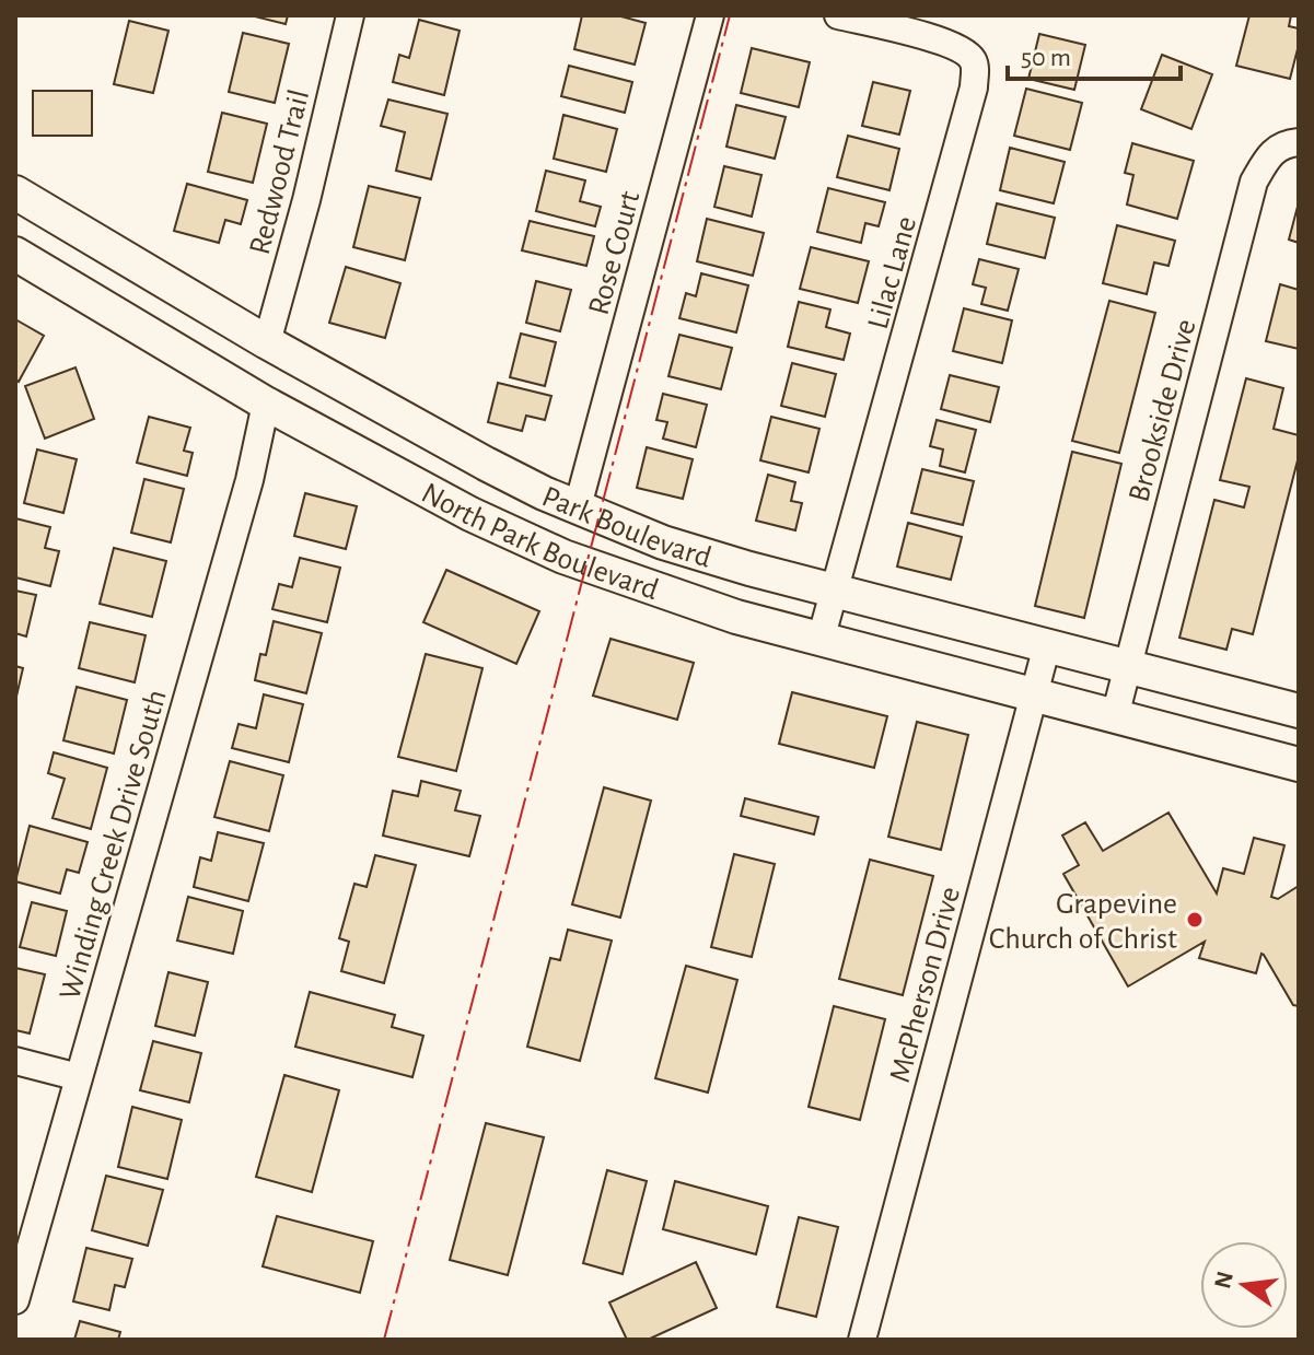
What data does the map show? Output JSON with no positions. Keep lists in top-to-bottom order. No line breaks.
{"streets":{"main road":["Park Boulevard","North Park Boulevard"],"street":["Redwood Trail","Rose Court","Lilac Lane","Brookside Drive","Winding Creek Drive South","McPherson Drive"]},"crossings":[["Redwood Trail","Park Boulevard"],["Rose Court","Park Boulevard"],["Lilac Lane","Park Boulevard"],["Lilac Lane","North Park Boulevard"],["Brookside Drive","Park Boulevard"],["Brookside Drive","North Park Boulevard"],["Park Boulevard","McPherson Drive"],["North Park Boulevard","Winding Creek Drive South"],["North Park Boulevard","McPherson Drive"]],"places":["Grapevine Church of Christ"],"scale_bar":"50 m","north":"left"}
